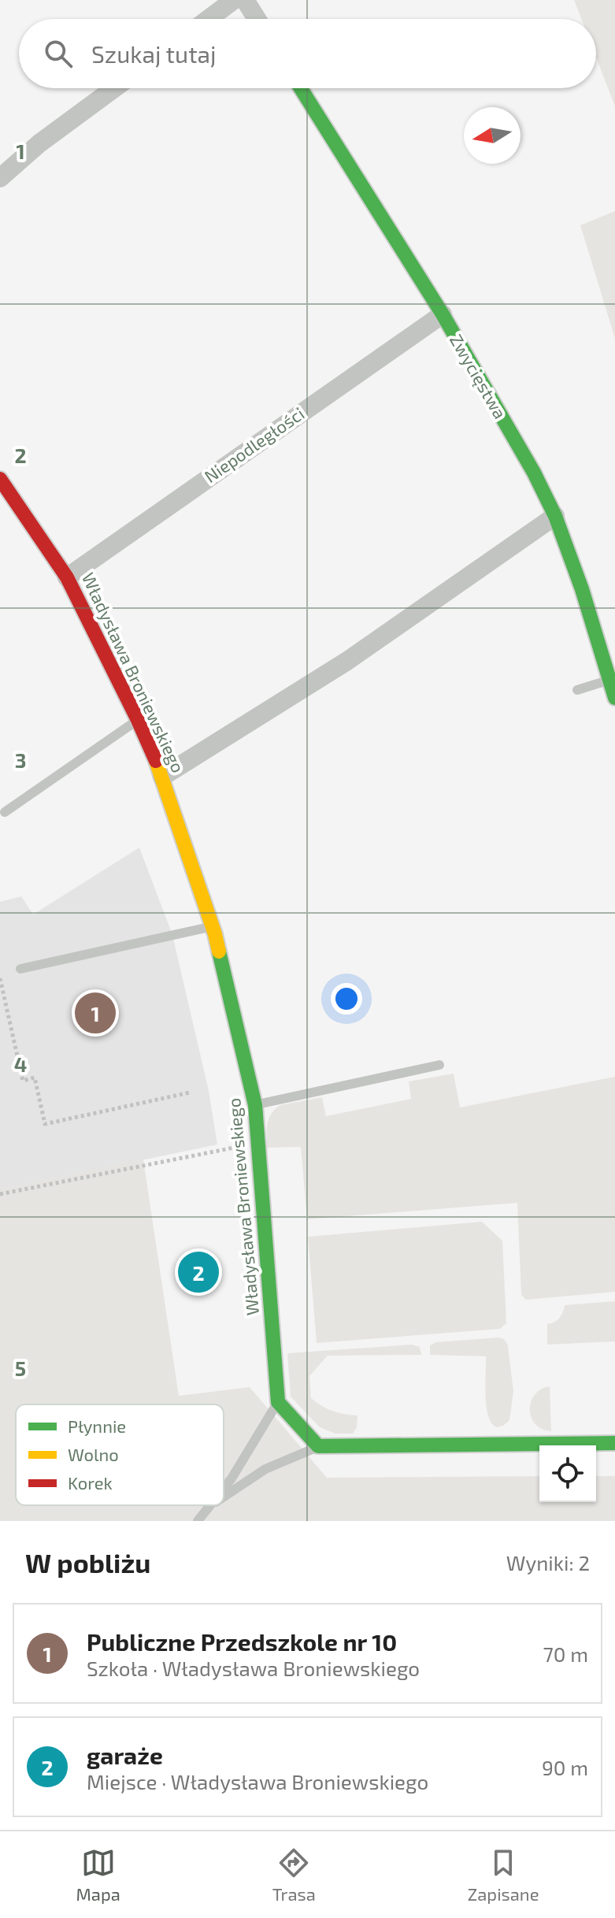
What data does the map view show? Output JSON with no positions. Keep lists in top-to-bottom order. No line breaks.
{"streets":{"street":["Zwycięstwa","Niepodległości","Władysława Broniewskiego"]},"crossings":[["Zwycięstwa","Niepodległości"],["Niepodległości","Władysława Broniewskiego"]],"legend":["Płynnie","Wolno","Korek"],"north":"left","page":{"search":"Szukaj tutaj","pins":["1","2"],"heading":["W pobliżu","Wyniki: 2"],"list":[{"mark":"1","name":"Publiczne Przedszkole nr 10","note":"Szkoła · Władysława Broniewskiego","value":"70 m"},{"mark":"2","name":"garaże","note":"Miejsce · Władysława Broniewskiego","value":"90 m"}],"nav":["Mapa","Trasa","Zapisane"]},"grid":{"rows":["1","2","3","4","5"]}}
